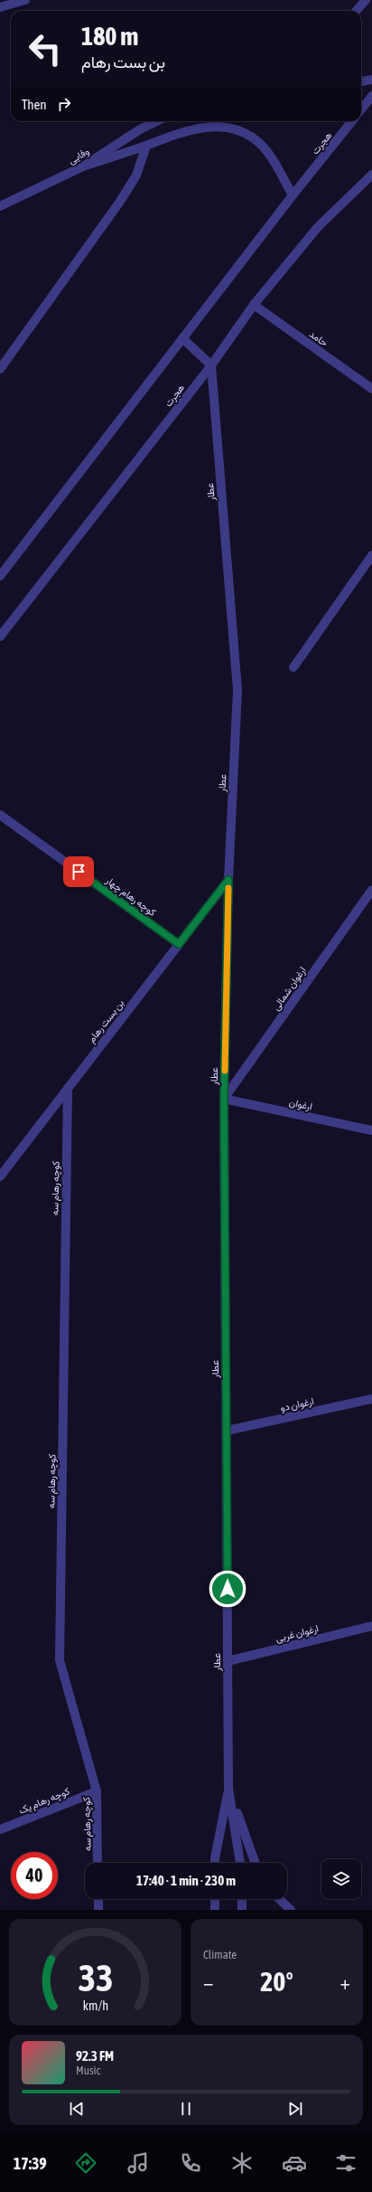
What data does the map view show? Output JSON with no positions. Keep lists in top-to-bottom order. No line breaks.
{"streets":{"street":["هجرت","وفایی","حامد","عطار","کوچه رهام چهار","ارغوان شمالی","بن بست رهام","ارغوان","کوچه رهام سه","ارغوان دو","ارغوان غربی","کوچه رهام یک"]},"crossings":[["هجرت","حامد"],["هجرت","عطار"],["عطار","ارغوان شمالی"],["عطار","بن بست رهام"],["عطار","ارغوان"],["عطار","ارغوان دو"],["عطار","ارغوان غربی"],["کوچه رهام چهار","بن بست رهام"],["ارغوان شمالی","ارغوان"],["بن بست رهام","کوچه رهام سه"],["کوچه رهام سه","کوچه رهام یک"]],"page":{"turn":["180 m","بن بست رهام"],"then":"Then","limit":"40","trip":"17:40 · 1 min · 230 m","tile":"Climate","heat":["−","20°","+"],"song":["92.3 FM","Music"],"tabs":"17:39","gauge":["33","km/h"]}}
